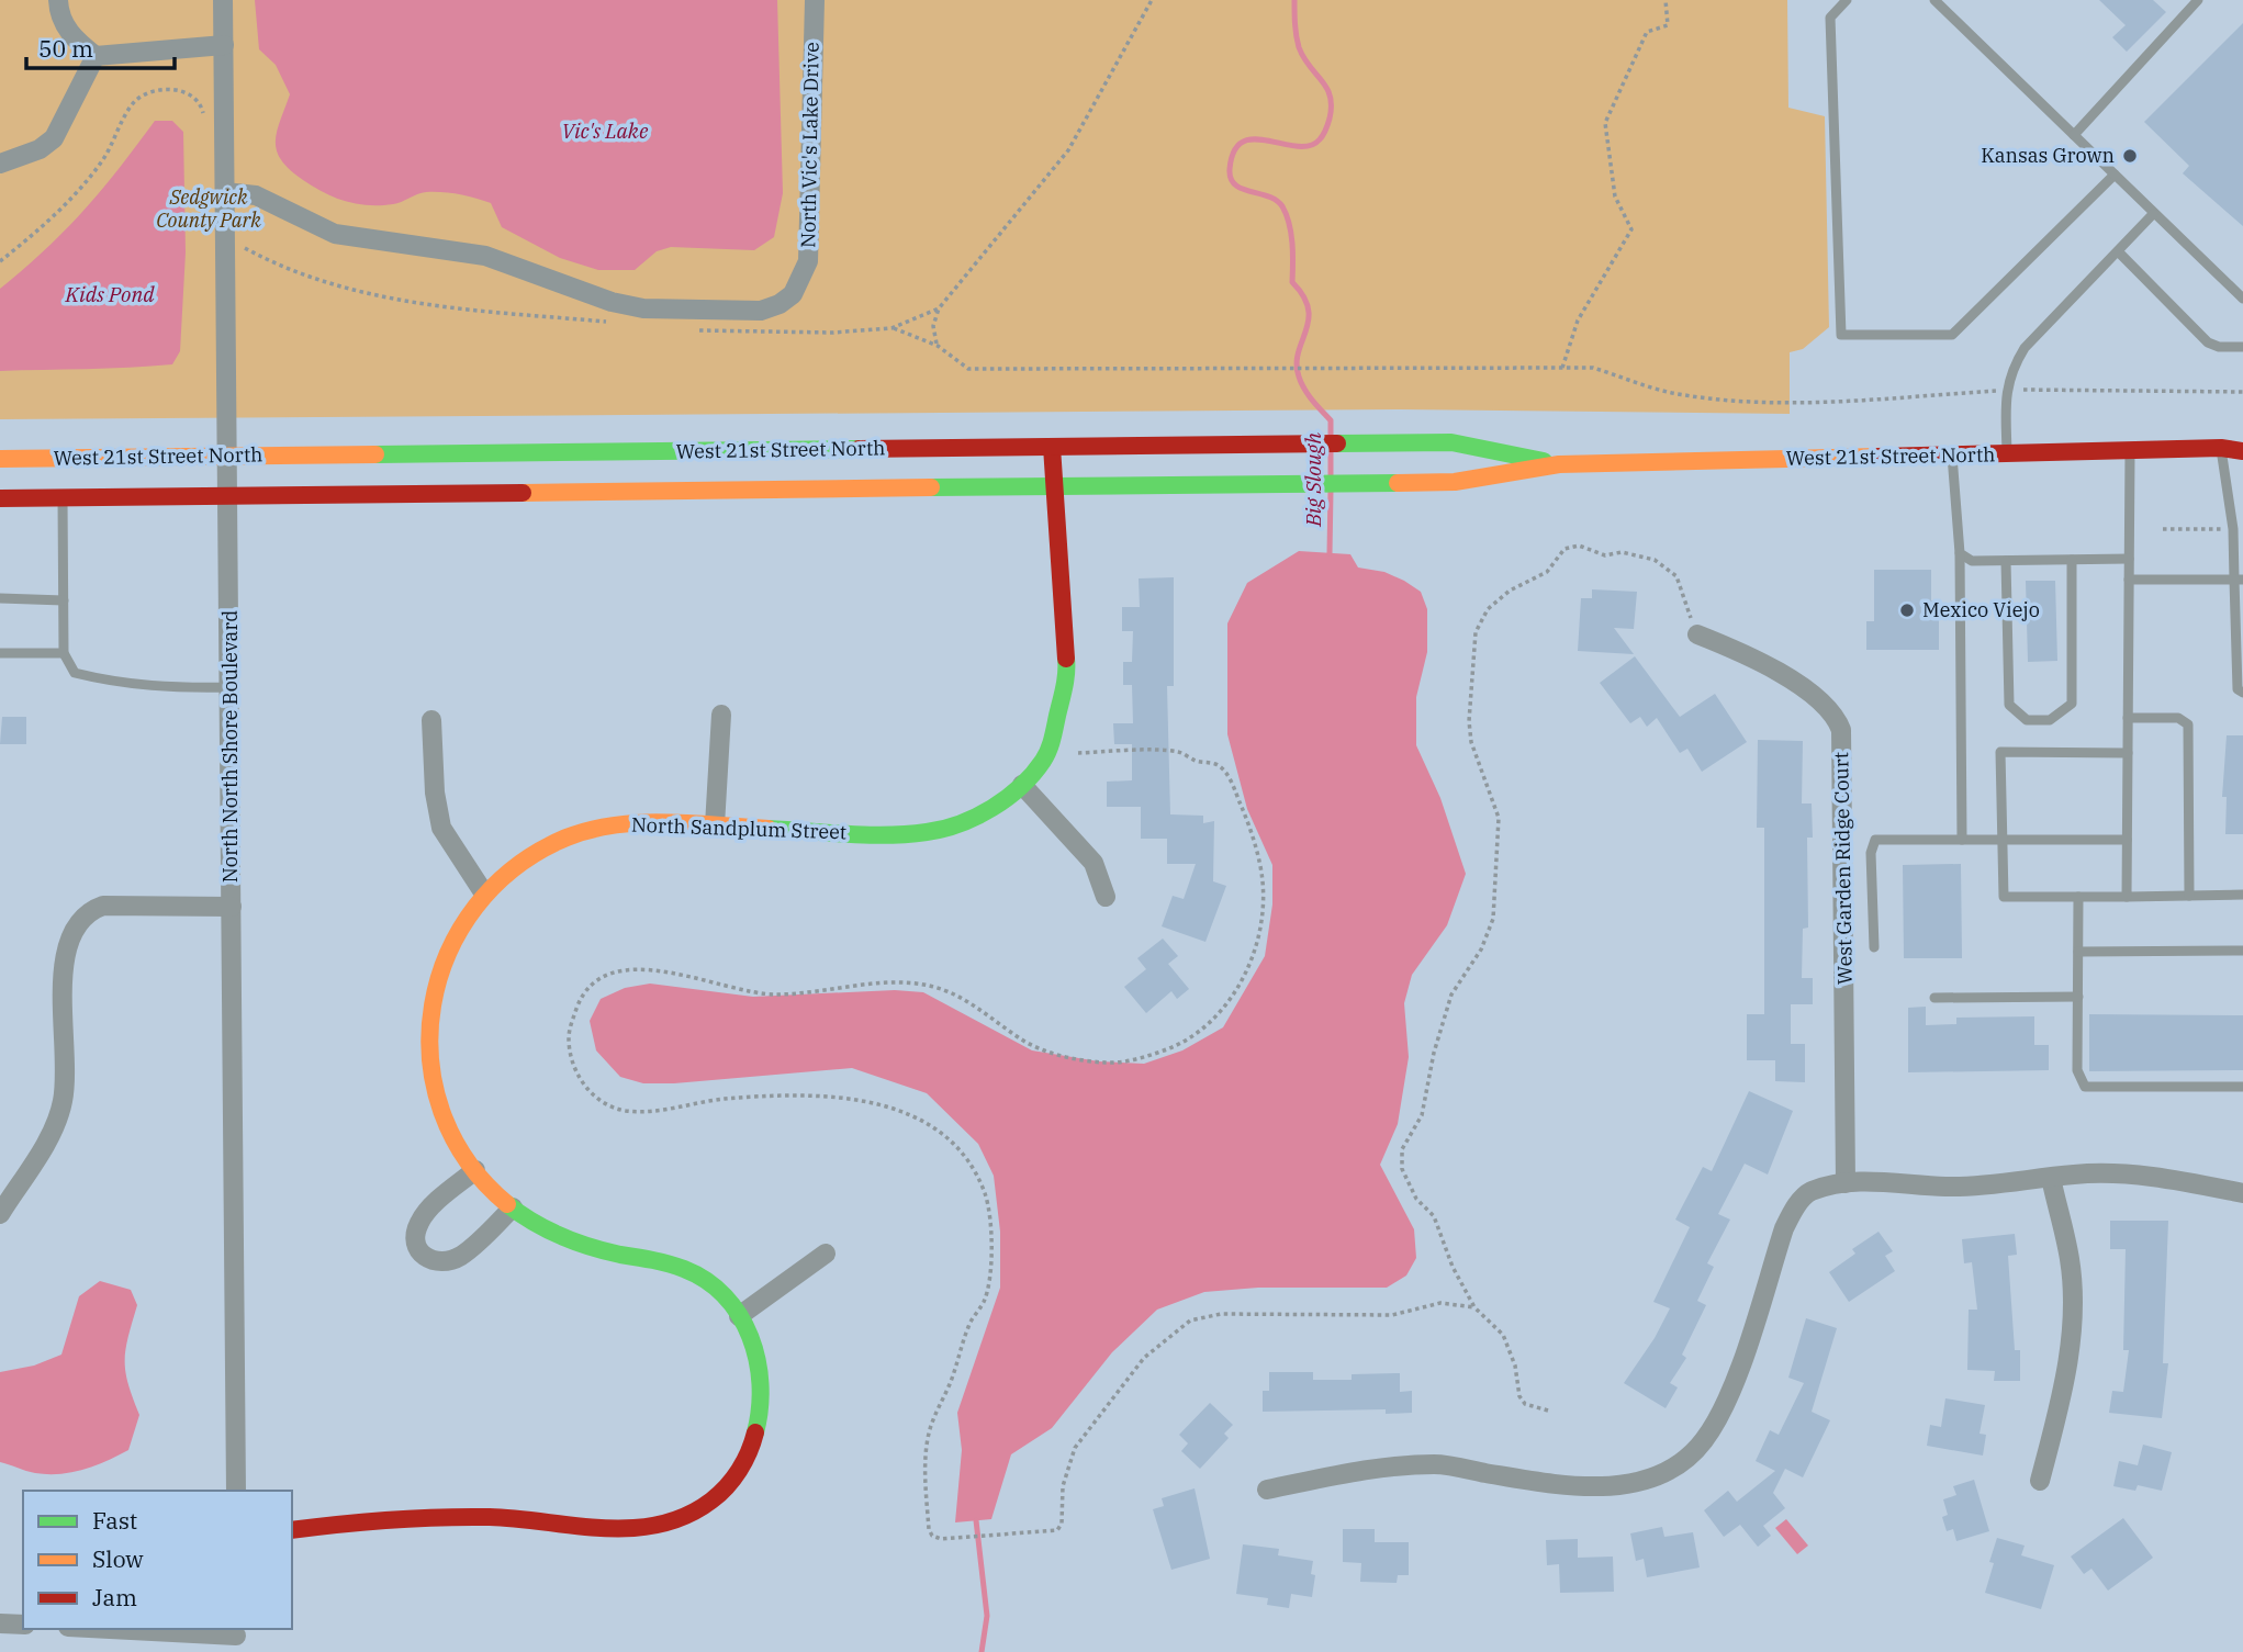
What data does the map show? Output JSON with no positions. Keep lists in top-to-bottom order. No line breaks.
{"streets":{"main road":["West 21st Street North","North Sandplum Street"],"street":["North Vic's Lake Drive","North North Shore Boulevard","West Garden Ridge Court"]},"crossings":[["North Vic's Lake Drive","North North Shore Boulevard"],["West 21st Street North","North North Shore Boulevard"],["West 21st Street North","North Sandplum Street"]],"water":["Vic's Lake","Kids Pond","Big Slough"],"parks":["Sedgwick County Park"],"places":["Kansas Grown","Mexico Viejo"],"legend":["Fast","Slow","Jam"],"scale_bar":"50 m"}
